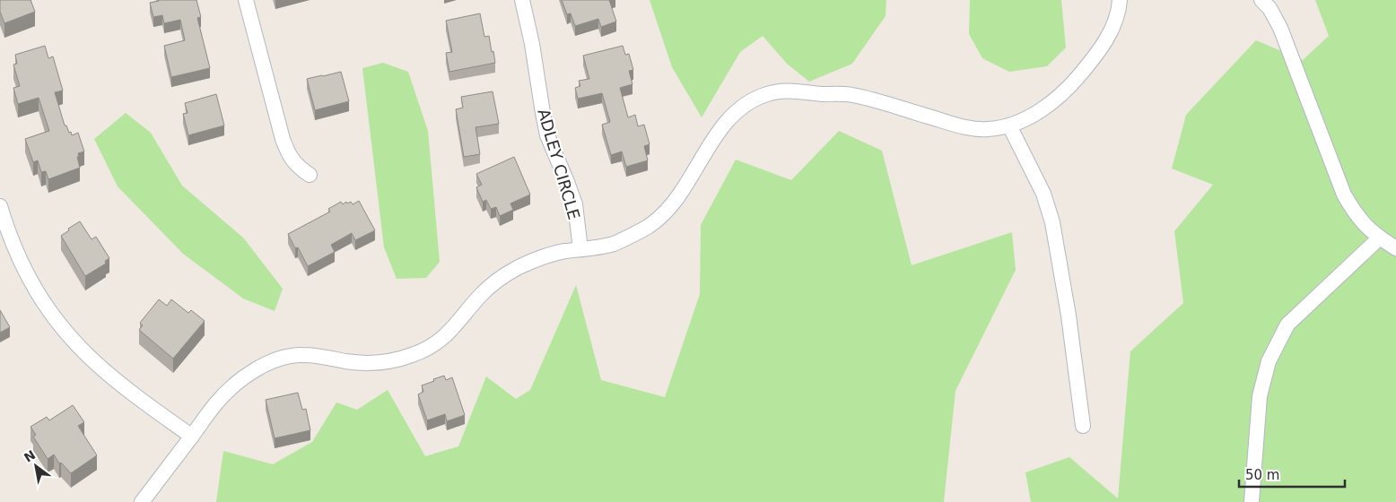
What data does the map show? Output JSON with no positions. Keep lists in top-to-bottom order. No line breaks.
{"streets":{"street":["ADLEY CIRCLE"]},"scale_bar":"50 m","north":"top left"}
